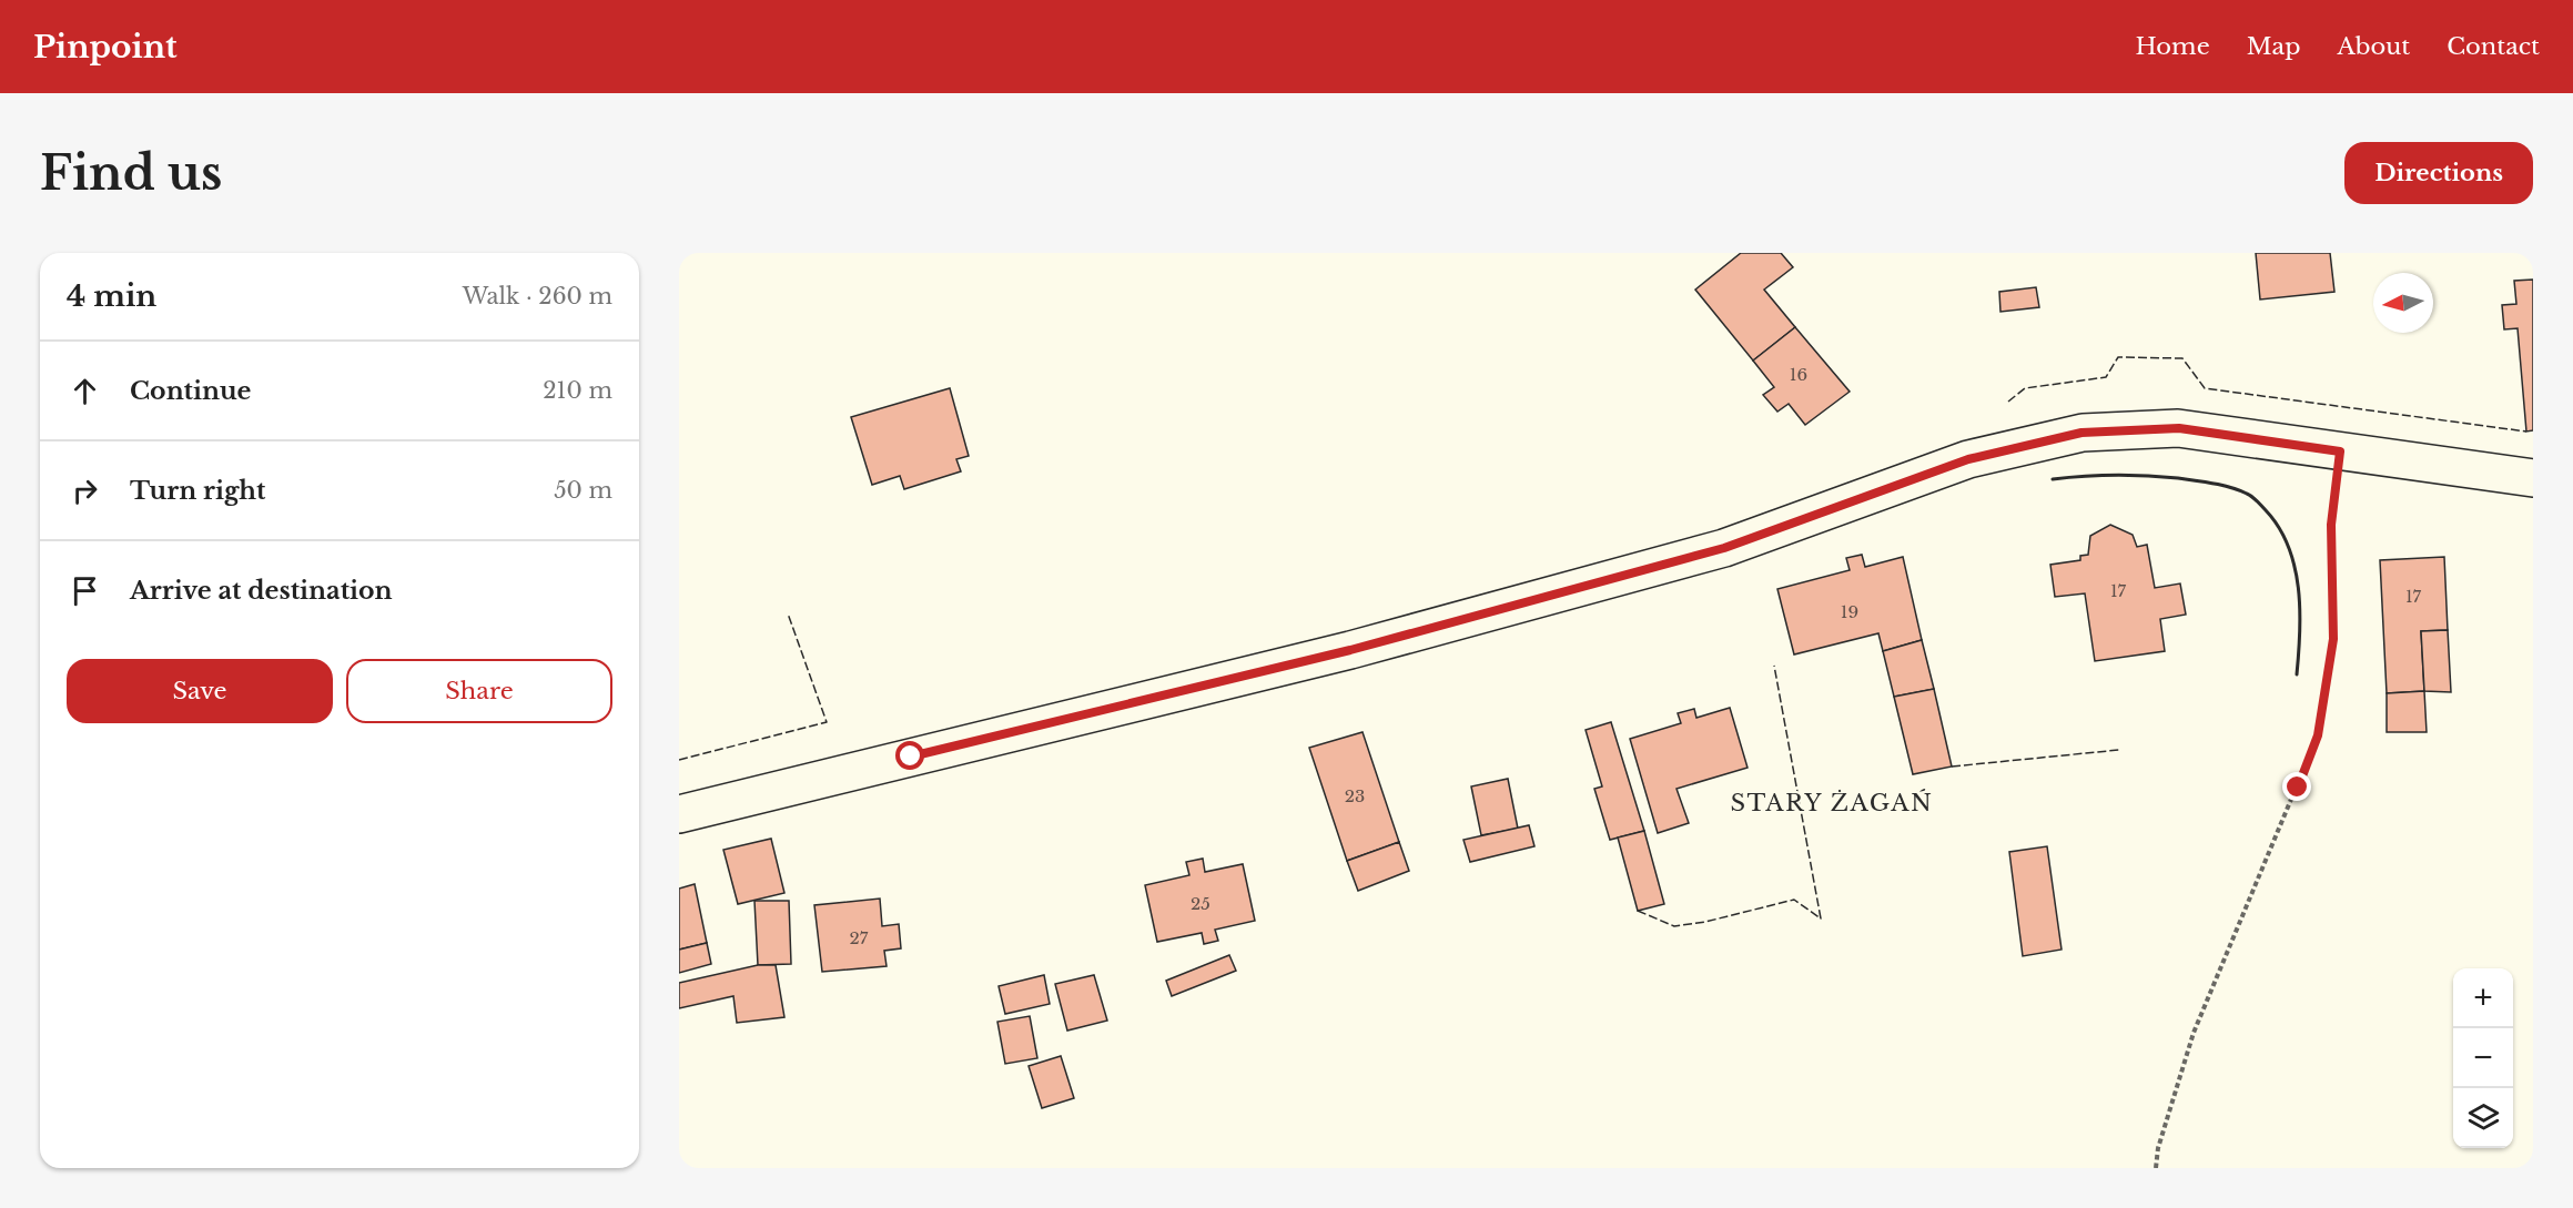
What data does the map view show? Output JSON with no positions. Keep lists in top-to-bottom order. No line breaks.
{"districts":["STARY ŻAGAŃ"],"house_numbers":["16","17","17","19","23","25","27"],"north":"left","page":{"header":"Pinpoint","nav":["Home","Map","About","Contact"],"buttons":["Directions",["Save","Share"]],"title":"Find us","heading":["4 min","Walk · 260 m"],"list":[["Continue","210 m"],["Turn right","50 m"],"Arrive at destination"],"map_buttons":["+","−"]}}
